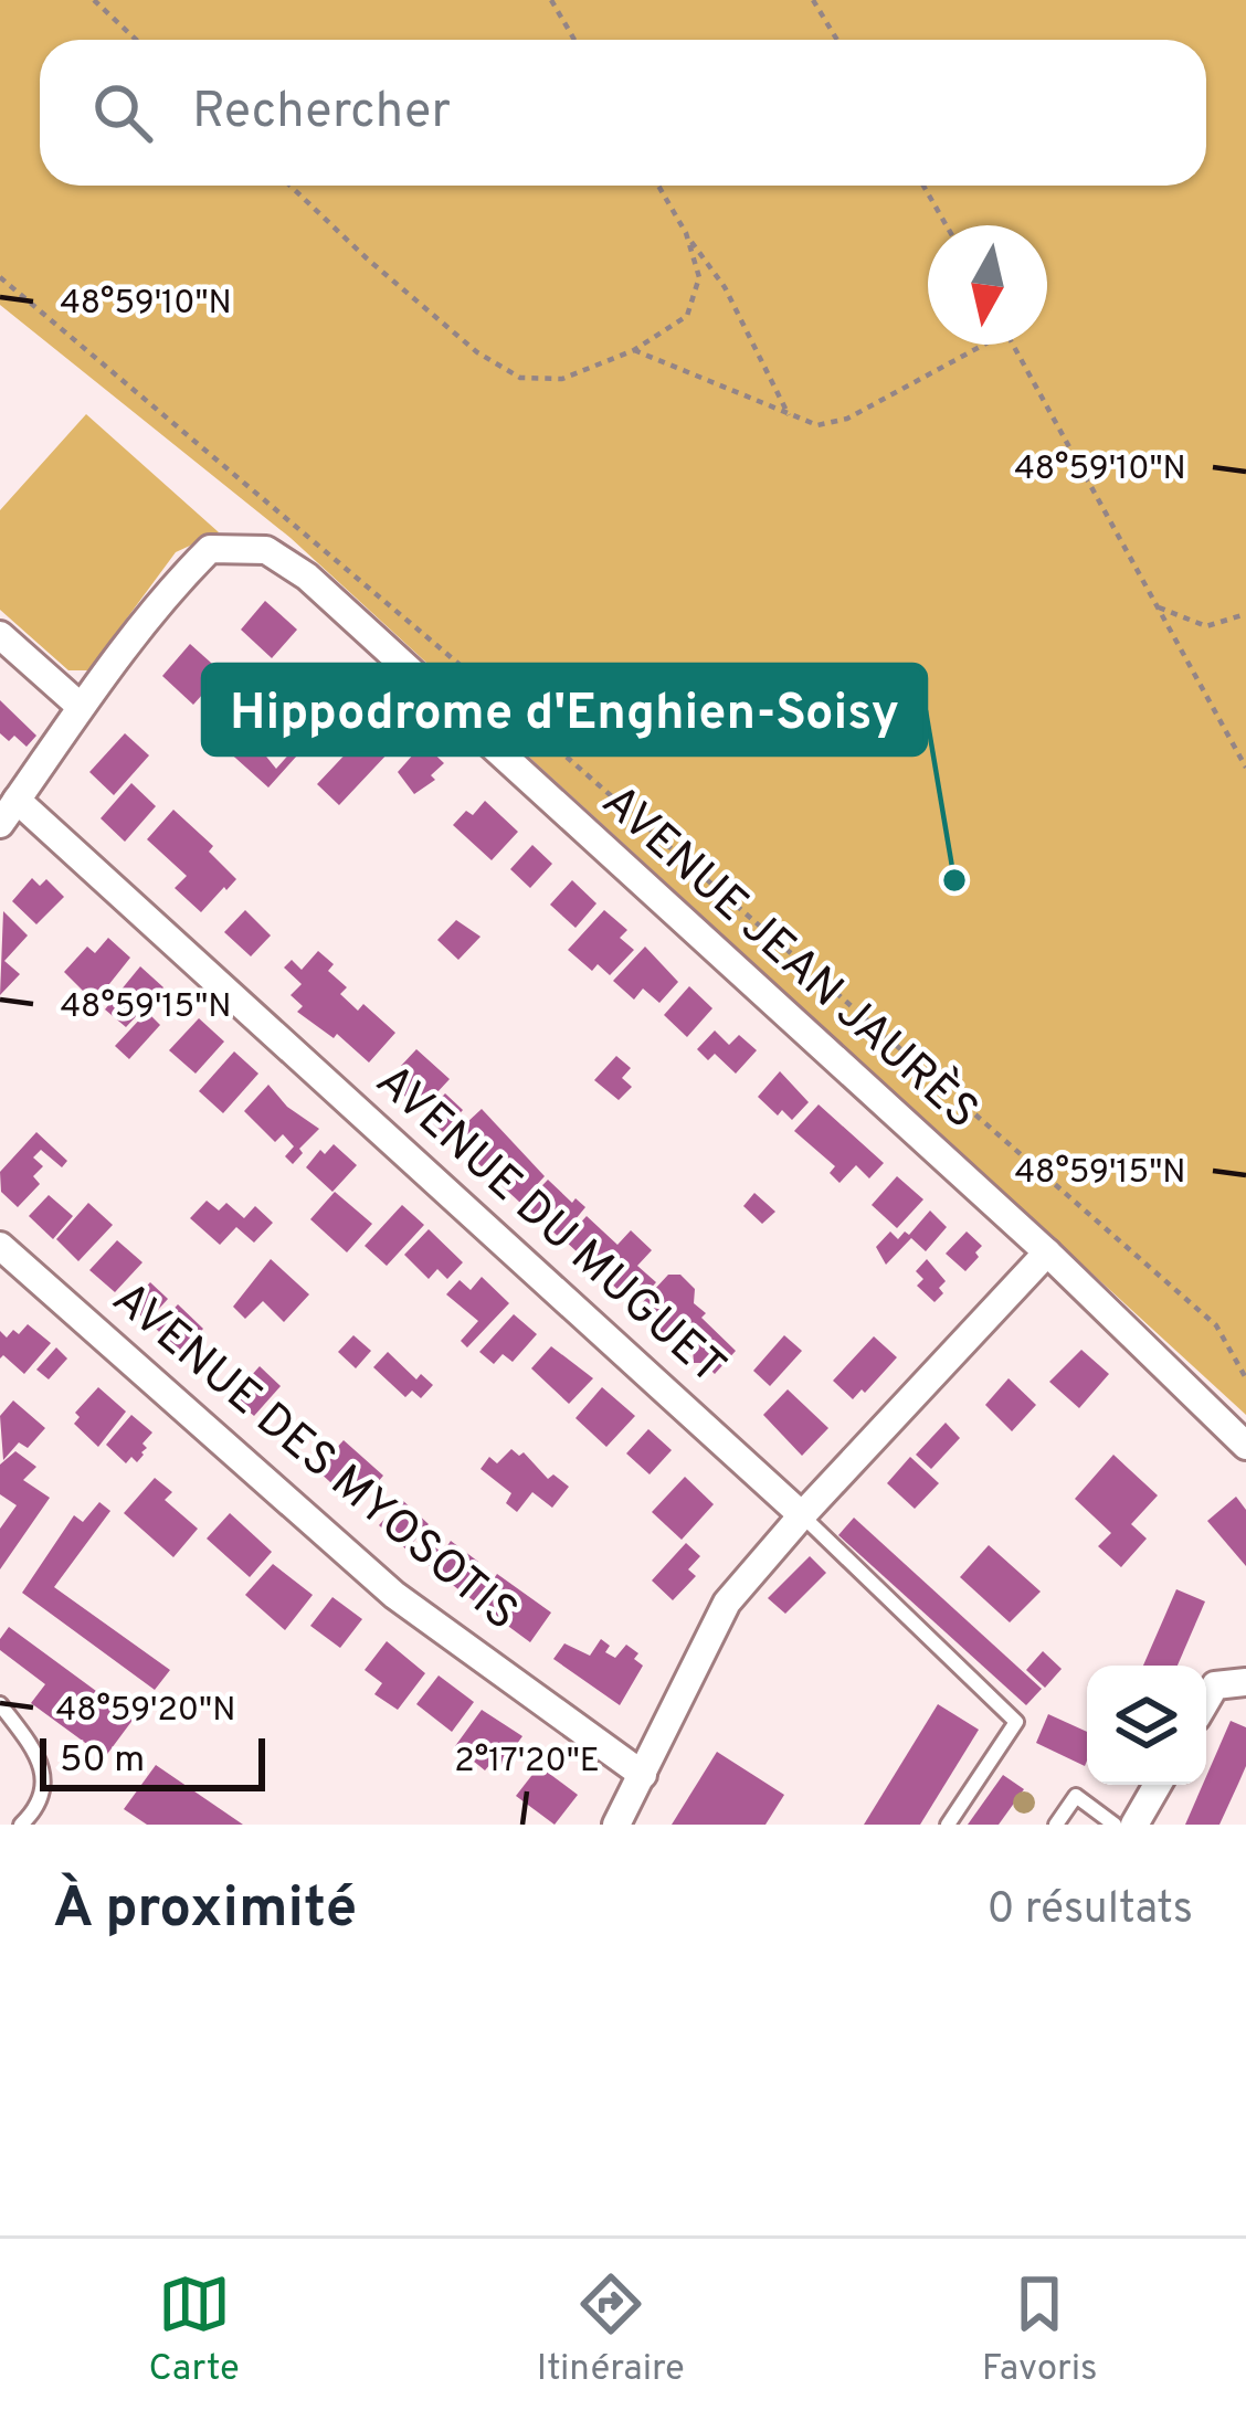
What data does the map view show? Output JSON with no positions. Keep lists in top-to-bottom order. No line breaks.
{"streets":{"street":["AVENUE JEAN JAURÈS","AVENUE DU MUGUET","AVENUE DES MYOSOTIS"]},"crossings":[["AVENUE JEAN JAURÈS","AVENUE DU MUGUET"]],"places":["Hippodrome d'Enghien-Soisy"],"scale_bar":"50 m","north":"bottom","page":{"search":"Rechercher","scale":"50 m","heading":["À proximité","0 résultats"],"nav":["Carte","Itinéraire","Favoris"]},"coordinates":["48°59'10\"N","48°59'15\"N","48°59'20\"N","2°17'20\"E"]}
